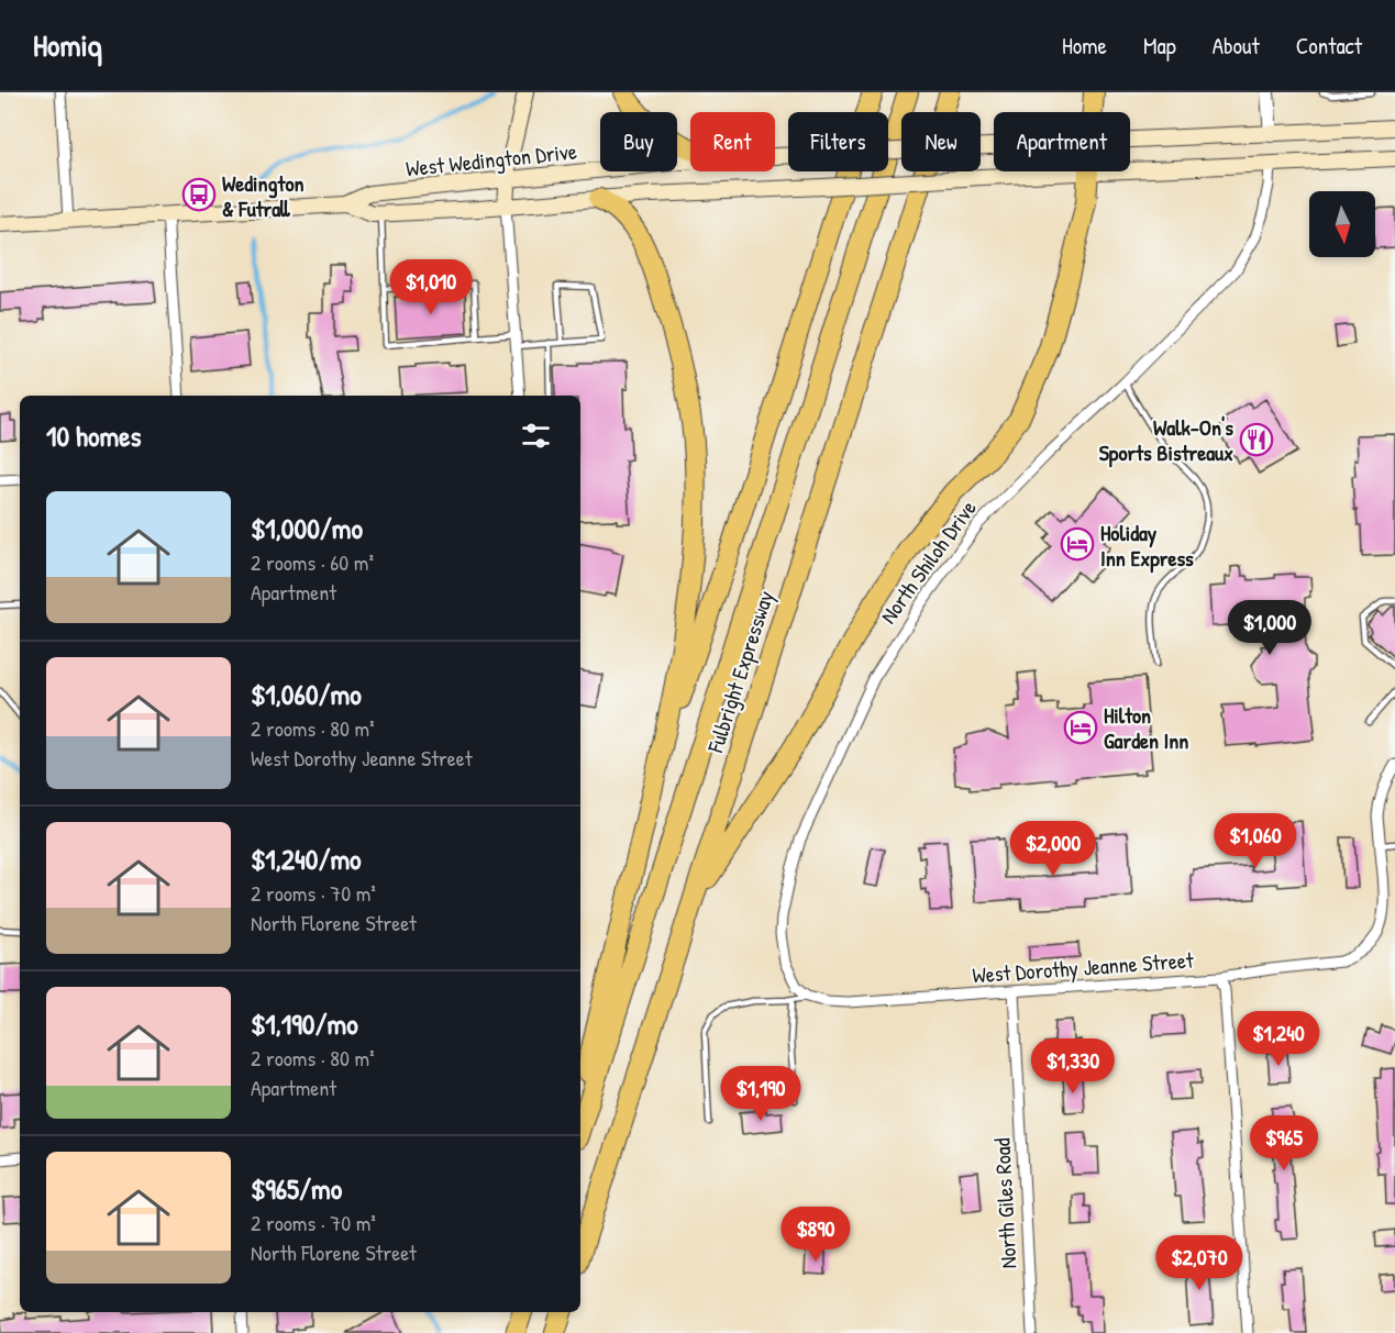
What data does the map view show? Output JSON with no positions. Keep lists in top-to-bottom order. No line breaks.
{"streets":{"highway":["Fulbright Expressway"],"main road":["West Wedington Drive"],"street":["North Shiloh Drive","West Dorothy Jeanne Street","North Giles Road"]},"crossings":[["West Wedington Drive","North Shiloh Drive"],["North Shiloh Drive","West Dorothy Jeanne Street"],["West Dorothy Jeanne Street","North Giles Road"]],"places":{"bus stop":["Wedington & Futrall"],"restaurant":["Walk-On's Sports Bistreaux"],"hotel":["Holiday Inn Express","Hilton Garden Inn"]},"north":"bottom","page":{"header":"Homiq","nav":["Home","Map","About","Contact"],"chip":["Buy","Rent","Filters","New","Apartment"],"price":["$1,010","$1,000","$1,060","$2,000","$1,240","$1,330","$1,190","$965","$890","$2,070"],"heading":"10 homes","list":[{"name":"$1,000/mo","note":"2 rooms · 60 m² · Apartment"},{"name":"$1,060/mo","note":"2 rooms · 80 m² · West Dorothy Jeanne Street"},{"name":"$1,240/mo","note":"2 rooms · 70 m² · North Florene Street"},{"name":"$1,190/mo","note":"2 rooms · 80 m² · Apartment"},{"name":"$965/mo","note":"2 rooms · 70 m² · North Florene Street"}]}}
